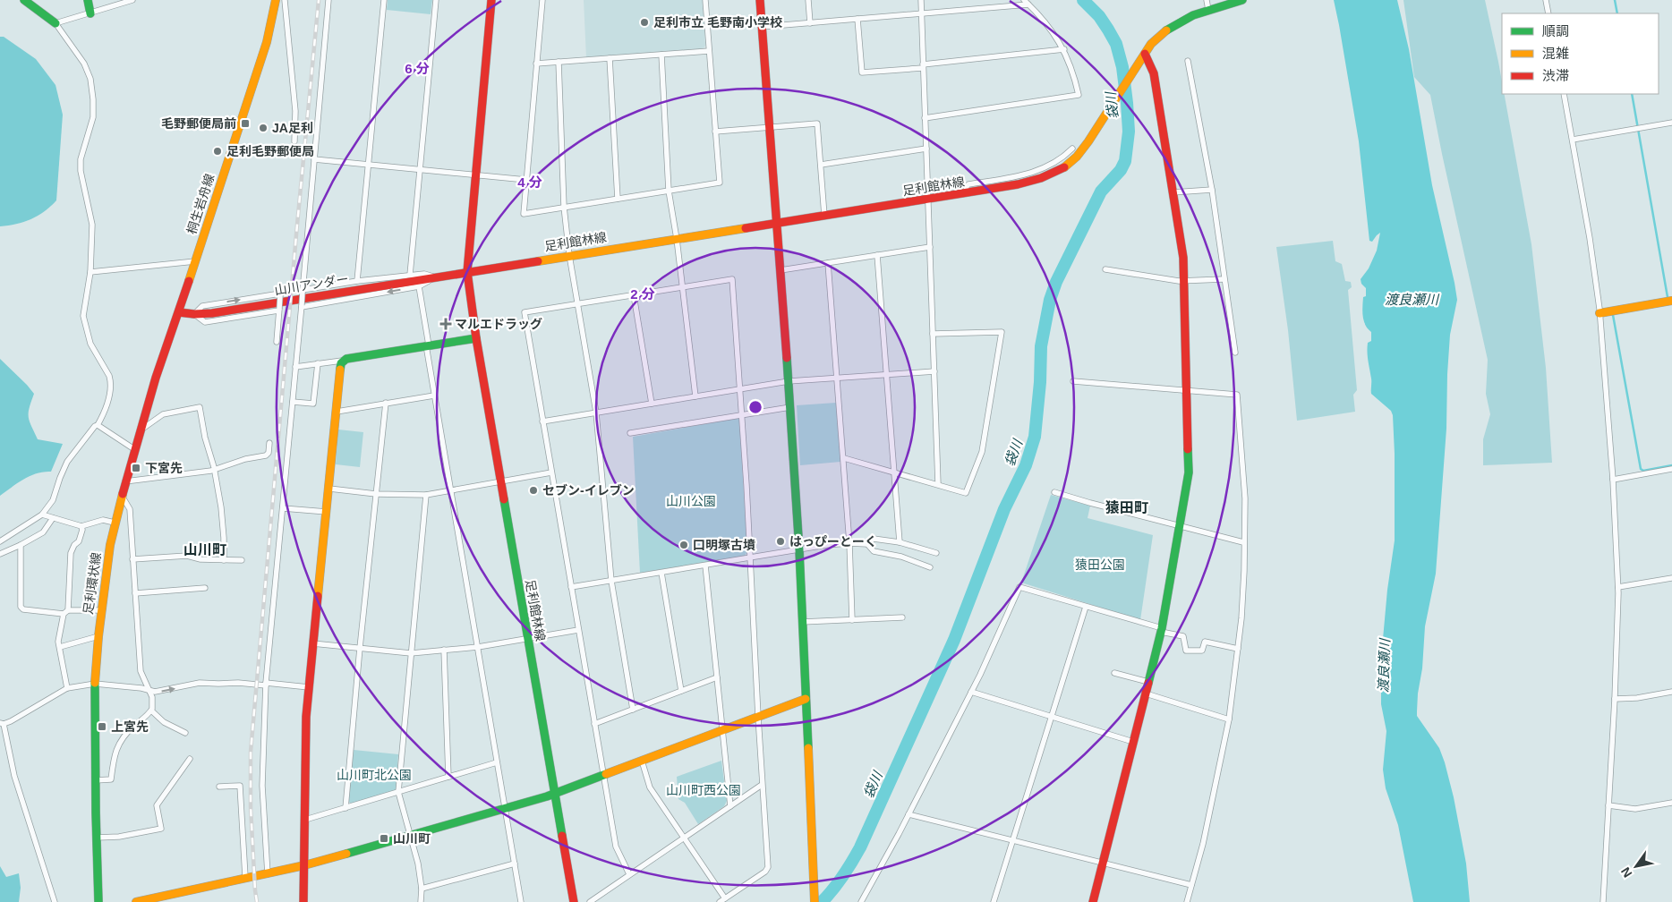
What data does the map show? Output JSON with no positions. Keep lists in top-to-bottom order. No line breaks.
{"streets":{"street":["足利館林線","桐生岩舟線","山川アンダー","足利環状線"]},"crossings":[["桐生岩舟線","足利環状線"]],"districts":["猿田町","山川町"],"water":["袋川","渡良瀬川"],"parks":["山川公園","猿田公園","山川町北公園","山川町西公園"],"places":{"other":["足利市立 毛野南小学校","JA足利","足利毛野郵便局","セブン-イレブン","はっぴーとーく","口明塚古墳"],"transit":["毛野郵便局前","下宮先","上宮先","山川町"],"health":["マルエドラッグ"]},"legend":["順調","混雑","渋滞"],"north":"bottom left","rings":["6 分","4 分","2 分"]}
